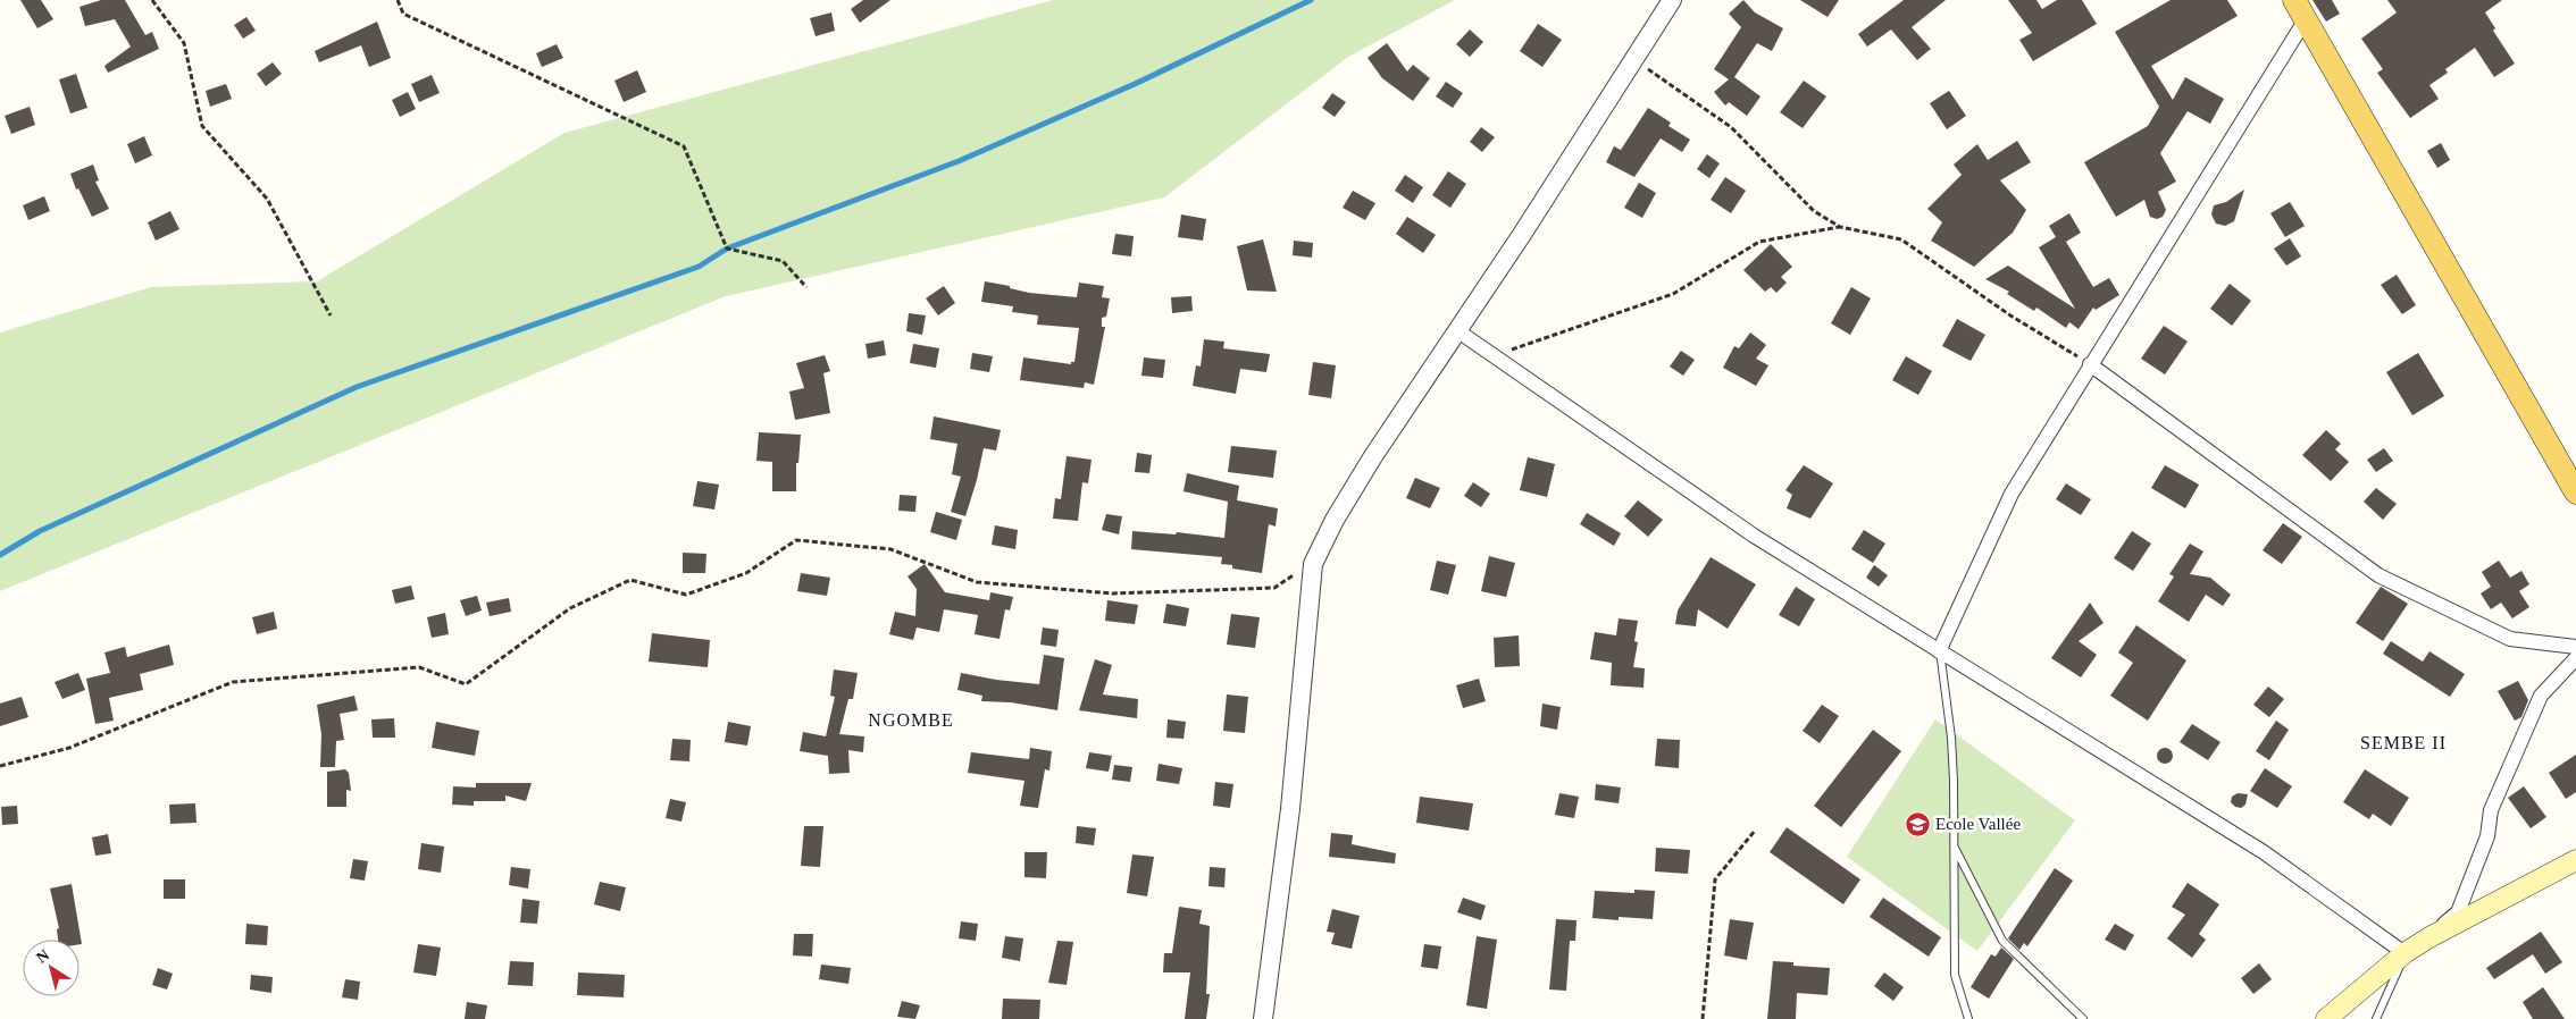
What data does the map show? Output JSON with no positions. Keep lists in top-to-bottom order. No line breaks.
{"districts":["NGOMBE","SEMBE II"],"places":{"school or university":["Ecole Vallée"]},"north":"top left"}
